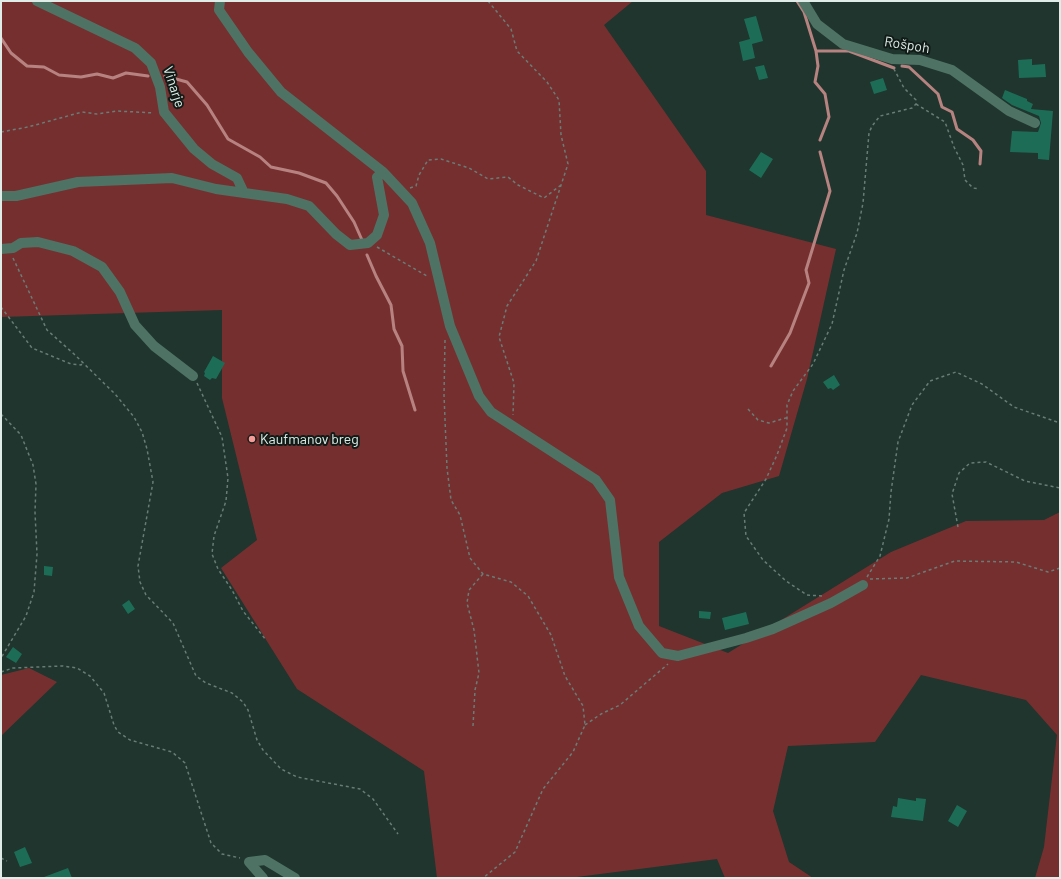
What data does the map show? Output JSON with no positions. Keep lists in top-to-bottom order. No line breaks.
{"streets":{"street":["Rošpoh","Vinarje"]},"places":["Kaufmanov breg"]}
